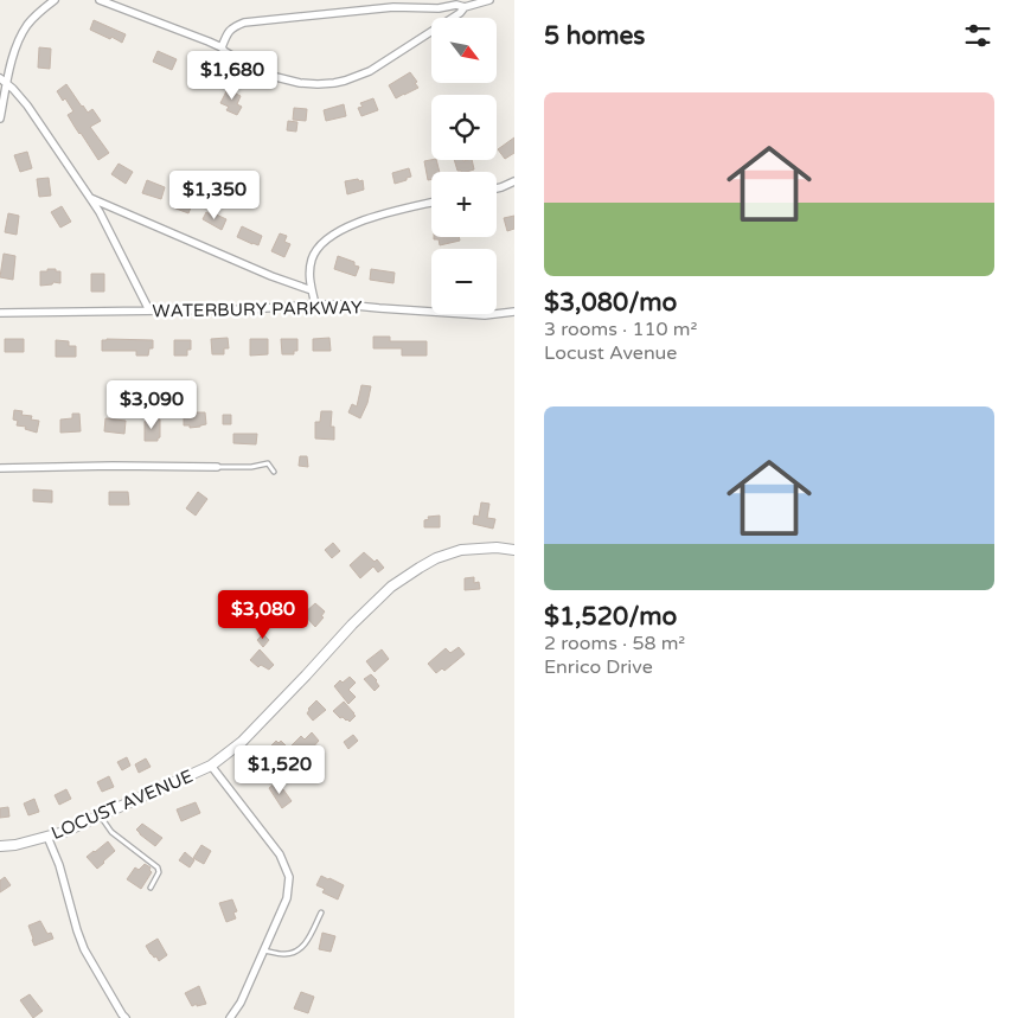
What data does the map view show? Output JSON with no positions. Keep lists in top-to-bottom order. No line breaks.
{"streets":{"street":["WATERBURY PARKWAY","LOCUST AVENUE"]},"north":"bottom right","page":{"heading":"5 homes","map_buttons":["+","−"],"price":["$1,680","$1,350","$3,090","$3,080","$1,520"],"list":[{"name":"$3,080/mo","note":"3 rooms · 110 m² · Locust Avenue"},{"name":"$1,520/mo","note":"2 rooms · 58 m² · Enrico Drive"}]}}
